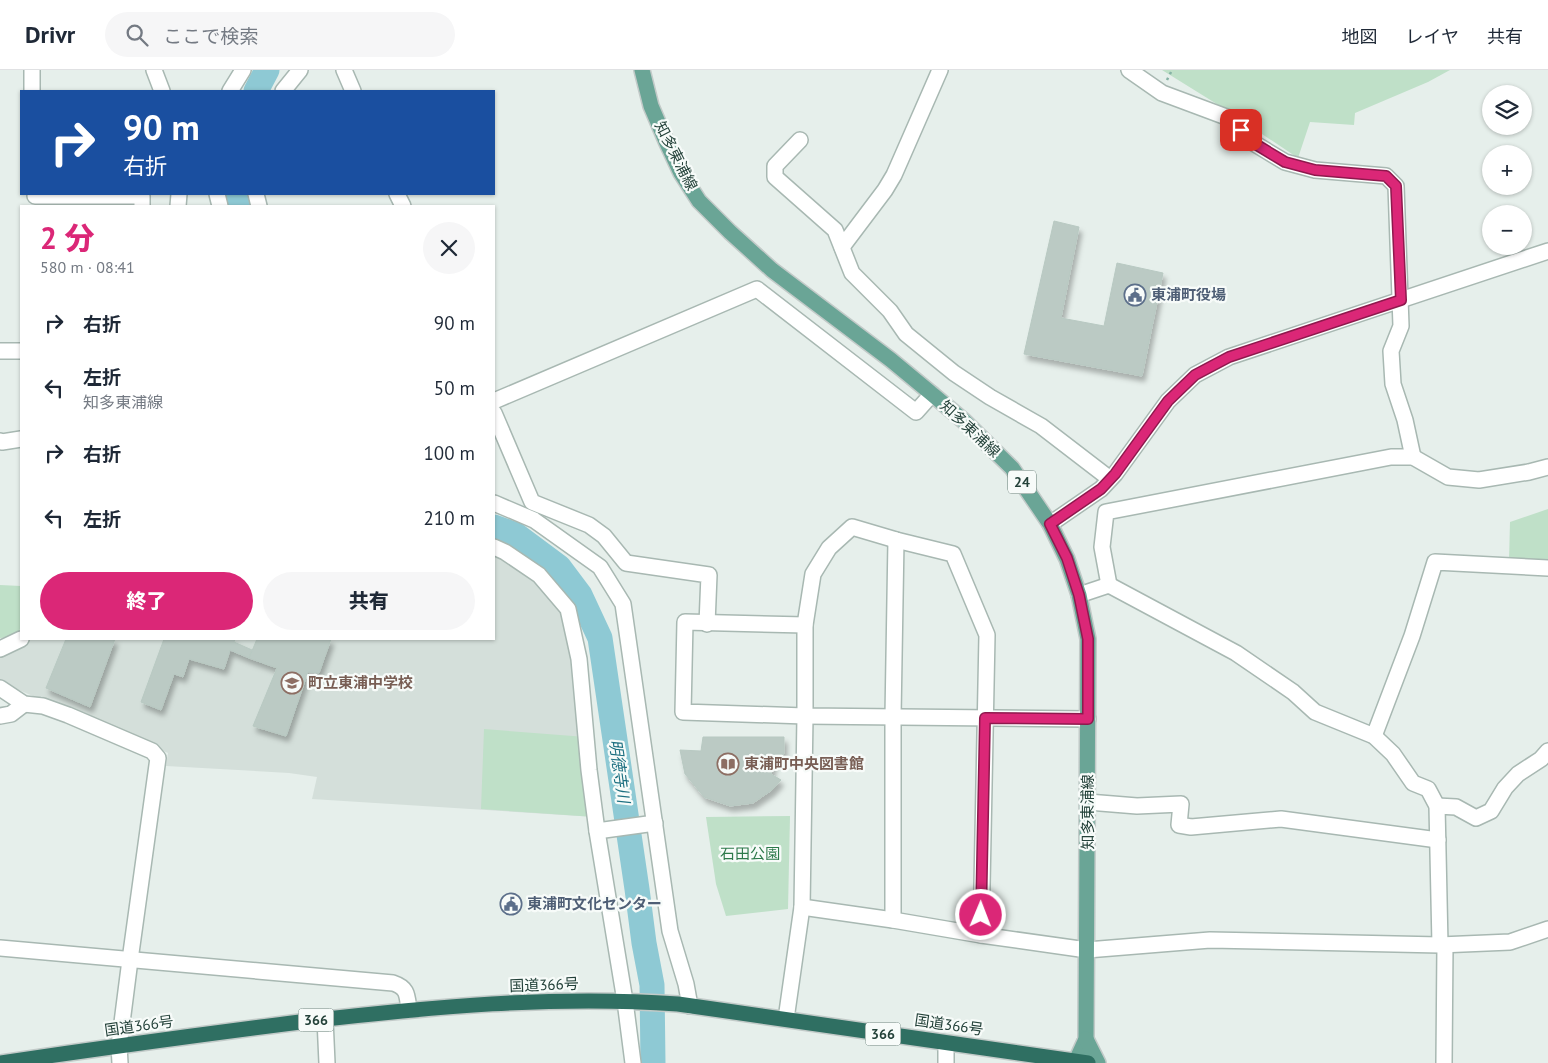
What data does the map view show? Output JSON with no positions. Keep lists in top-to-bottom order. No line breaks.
{"streets":{"highway":["国道366号","366"],"main road":["知多東浦線","24"]},"crossings":[["知多東浦線","国道366号"]],"water":["明徳寺川"],"parks":["石田公園"],"places":{"public building":["東浦町役場","東浦町文化センター"],"school or university":["町立東浦中学校"],"library":["東浦町中央図書館"]},"page":{"header":"Drivr","search":"ここで検索","nav":["地図","レイヤ","共有"],"map_buttons":["+","−"],"turn":["90 m","右折"],"heading":["2 分","580 m · 08:41"],"list":[{"name":"右折","value":"90 m"},{"name":"左折","note":"知多東浦線","value":"50 m"},{"name":"右折","value":"100 m"},{"name":"左折","value":"210 m"}],"buttons":["終了","共有"]}}
